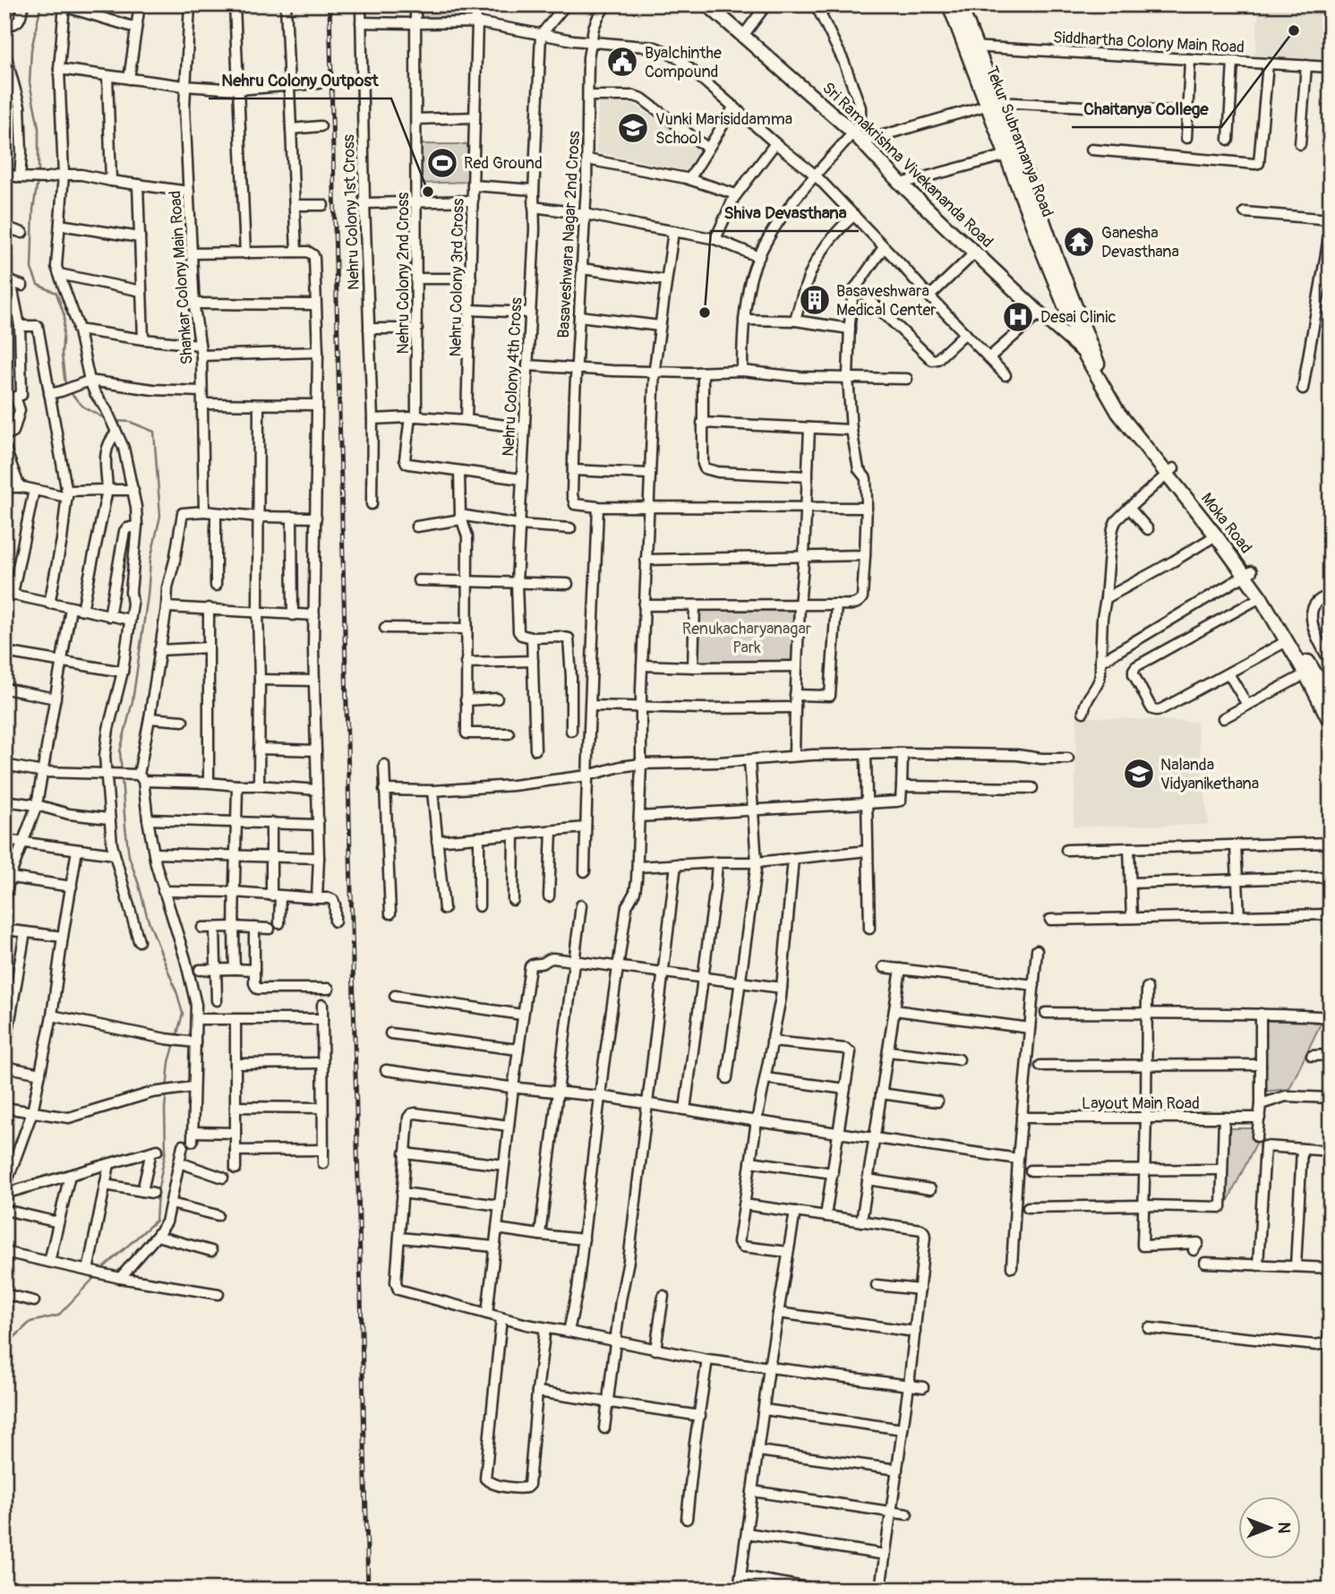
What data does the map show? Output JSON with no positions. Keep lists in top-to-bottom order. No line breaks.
{"streets":{"main road":["Tekur Subramanya Road","Sri Ramakrishna Vivekananda Road","Moka Road"],"street":["Siddhartha Colony Main Road","Nehru Colony 1st Cross","Basaveshwara Nagar 2nd Cross","Nehru Colony 2nd Cross","Shankar Colony Main Road","Nehru Colony 3rd Cross","Nehru Colony 4th Cross","Layout Main Road"]},"crossings":[["Siddhartha Colony Main Road","Tekur Subramanya Road"],["Tekur Subramanya Road","Moka Road"],["Sri Ramakrishna Vivekananda Road","Moka Road"]],"parks":["Renukacharyanagar Park"],"places":{"other":["Chaitanya College","Nehru Colony Outpost","Shiva Devasthana"],"public building":["Byalchinthe Compound"],"school or university":["Vunki Marisiddamma School","Nalanda Vidyanikethana"],"sports":["Red Ground"],"temple":["Ganesha Devasthana"],"building":["Basaveshwara Medical Center"],"hospital":["Desai Clinic"]},"north":"right"}
